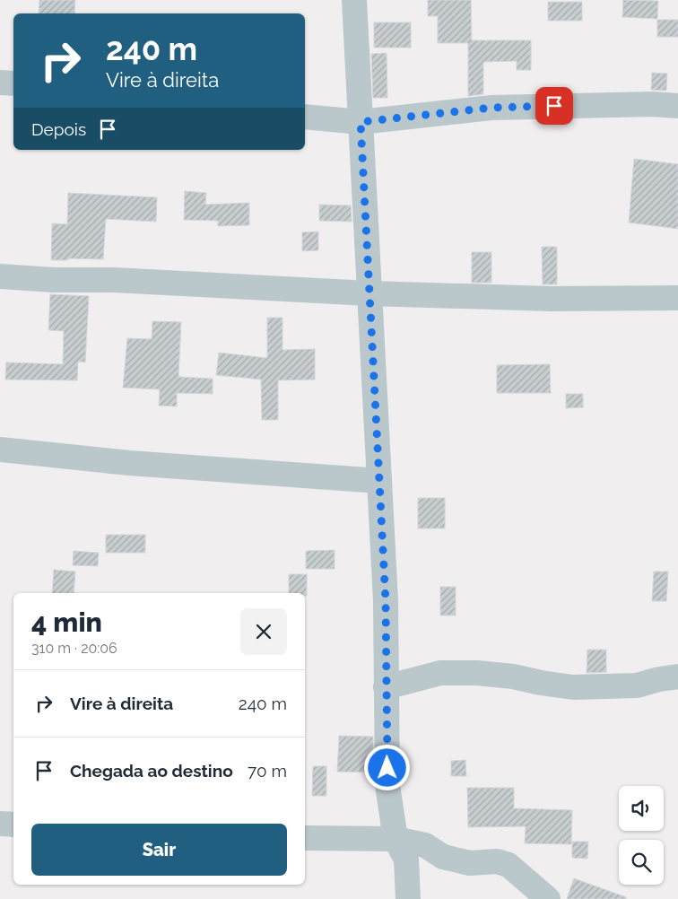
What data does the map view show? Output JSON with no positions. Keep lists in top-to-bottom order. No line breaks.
{"page":{"turn":["240 m","Vire à direita"],"then":"Depois","heading":["4 min","310 m · 20:06"],"list":[{"name":"Vire à direita","value":"240 m"},{"name":"Chegada ao destino","value":"70 m"}],"buttons":"Sair"}}
